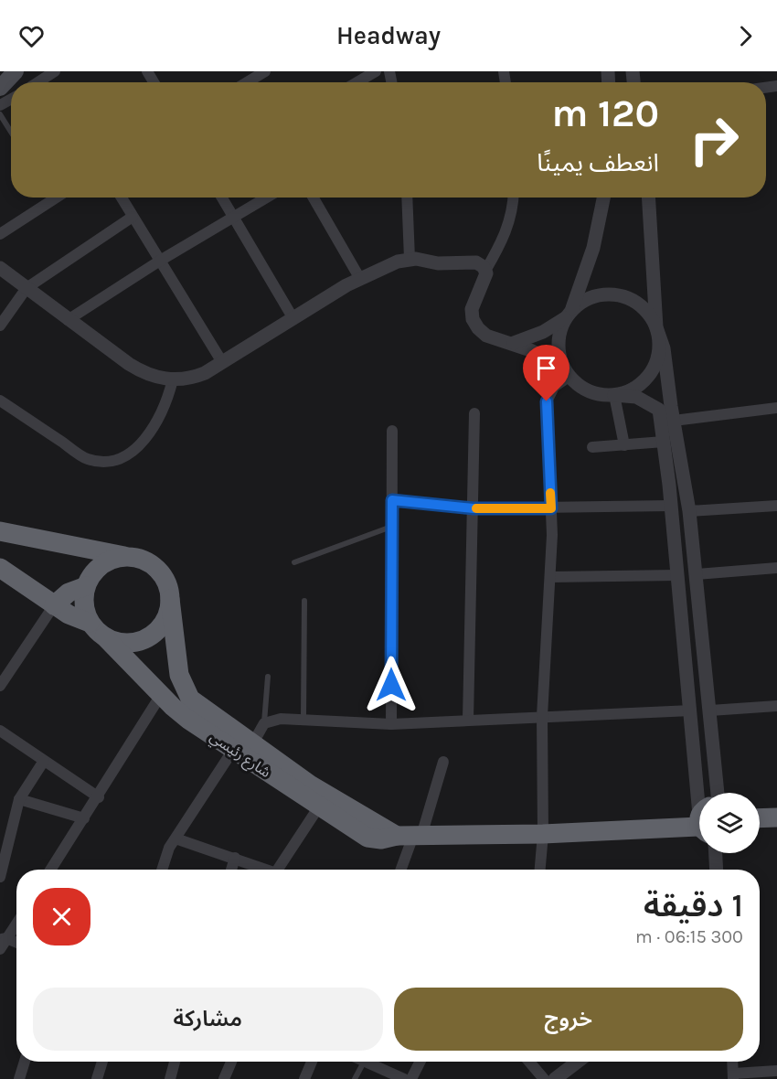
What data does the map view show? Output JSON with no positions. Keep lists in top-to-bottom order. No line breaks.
{"streets":{"highway":["شارع رئيسي"]},"page":{"header":"Headway","turn":["120 m","انعطف يمينًا"],"heading":["1 دقيقة","300 m · 06:15"],"buttons":["خروج","مشاركة"]}}
